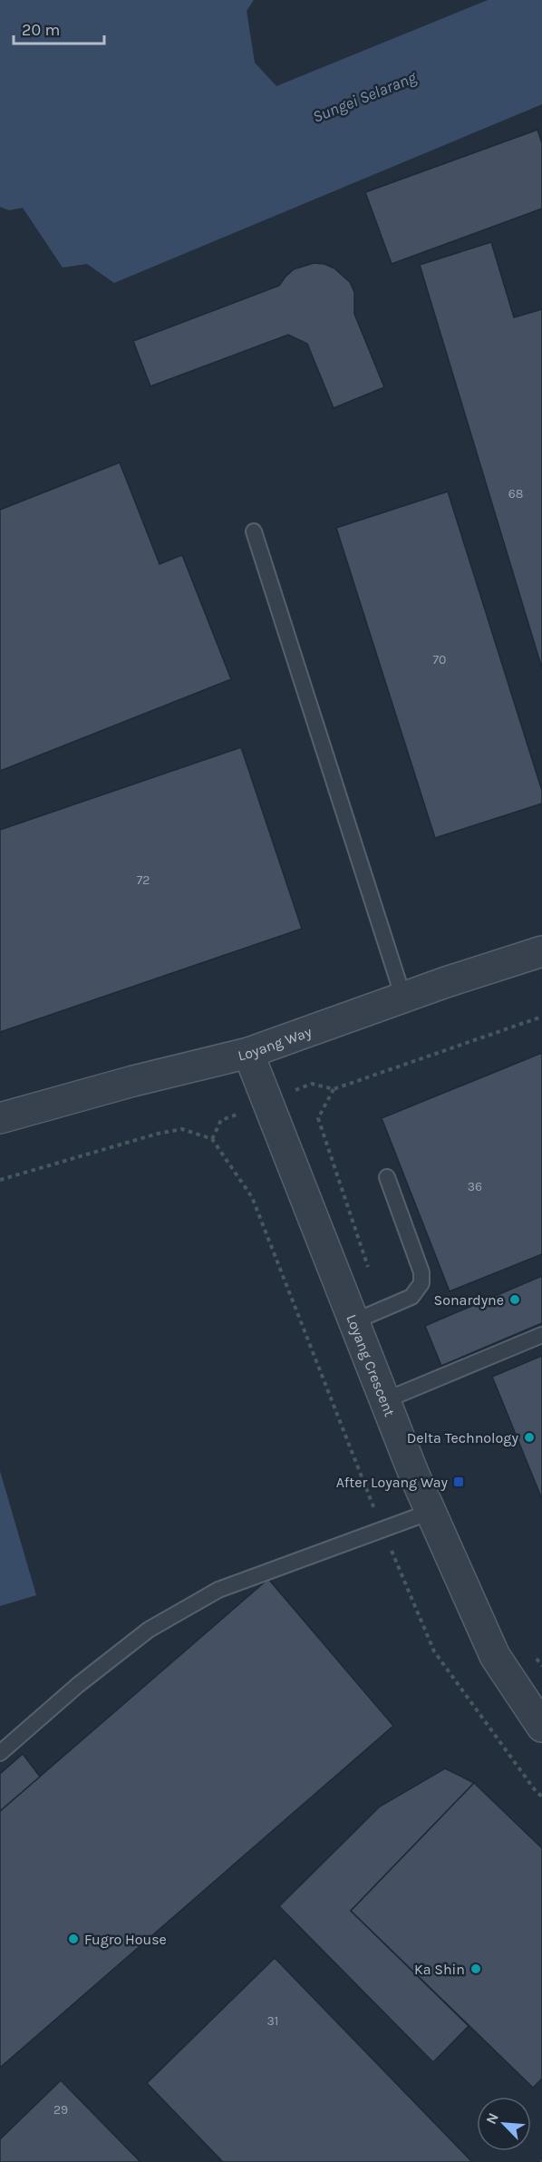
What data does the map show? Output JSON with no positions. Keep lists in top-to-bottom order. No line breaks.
{"streets":{"street":["Loyang Way","Loyang Crescent"]},"crossings":[["Loyang Way","Loyang Crescent"]],"water":["Sungei Selarang"],"places":{"other":["Sonardyne","Delta Technology","Fugro House","Ka Shin"],"transit":["After Loyang Way"]},"house_numbers":["68","70","72","36","31","29"],"scale_bar":"20 m","north":"top left"}
